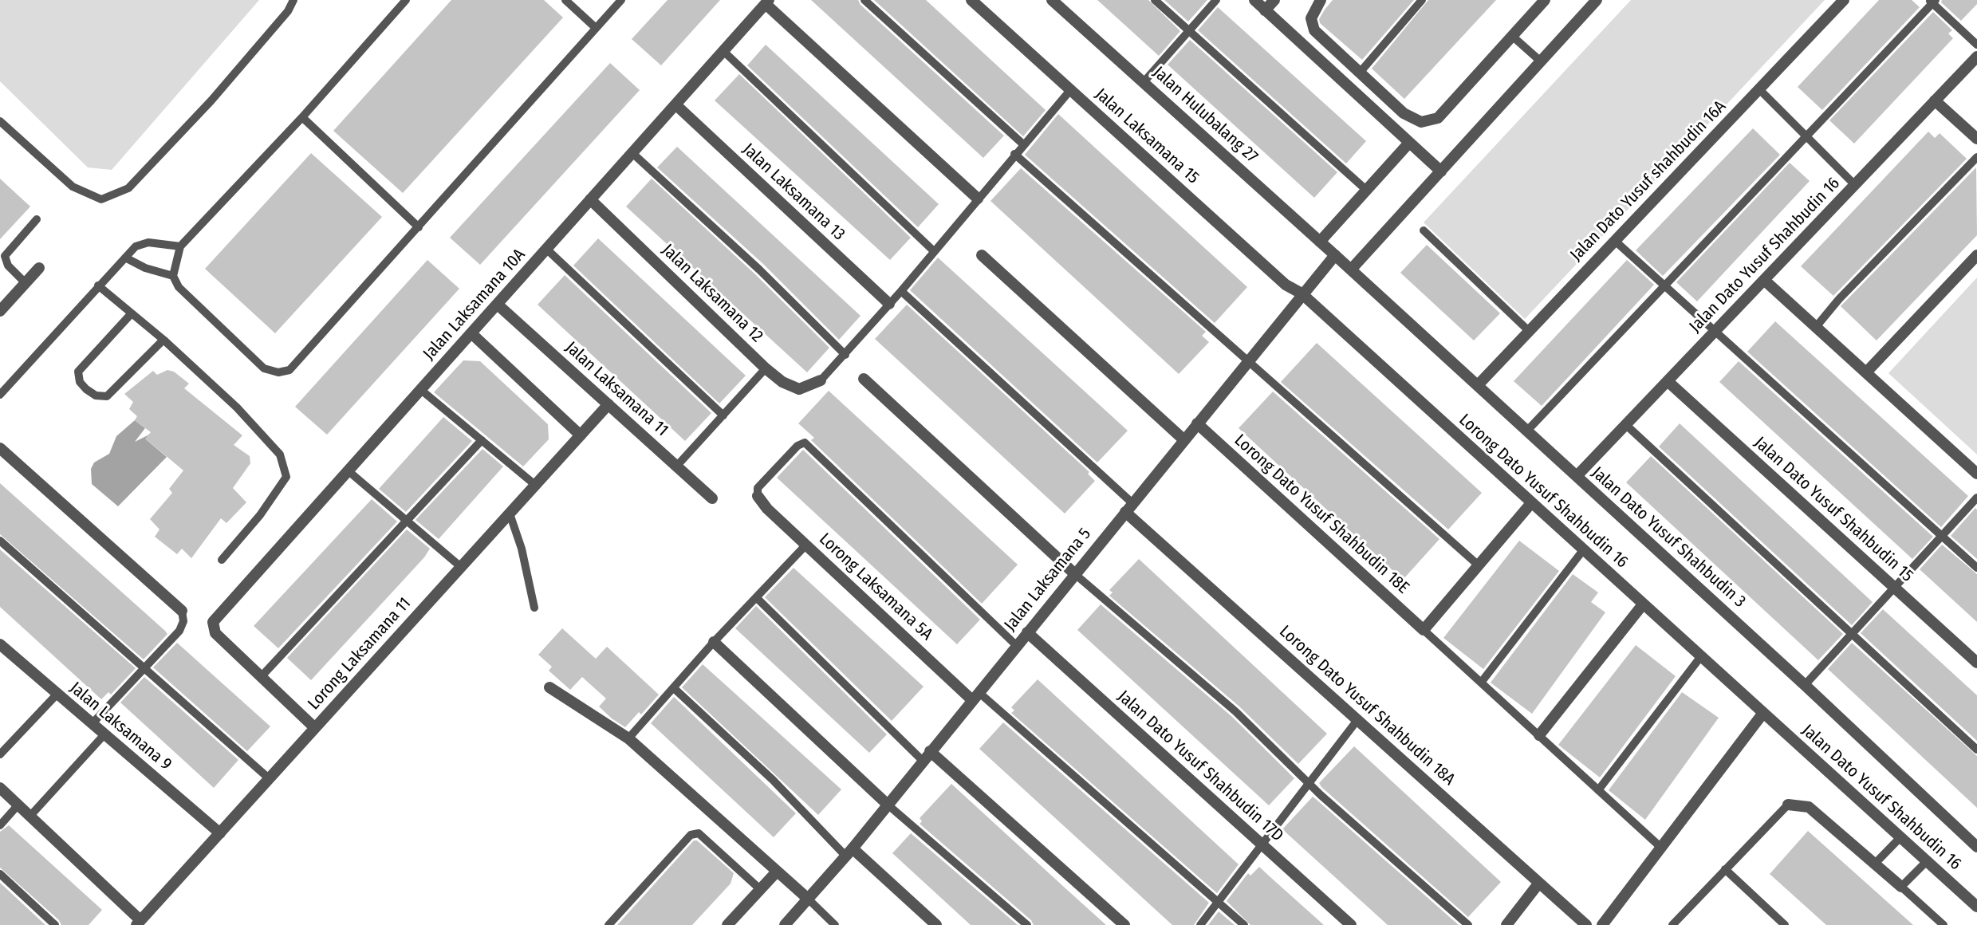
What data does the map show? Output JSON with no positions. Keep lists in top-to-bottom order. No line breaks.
{"streets":{"street":["Jalan Hulubalang 27","Jalan Laksamana 15","Jalan Dato Yusuf shahbudin 16A","Jalan Laksamana 13","Jalan Dato Yusuf Shahbudin 16","Jalan Laksamana 12","Jalan Laksamana 10A","Jalan Laksamana 11","Lorong Dato Yusuf Shahbudin 16","Jalan Dato Yusuf Shahbudin 15","Lorong Dato Yusuf Shahbudin 18E","Jalan Dato Yusuf Shahbudin 3","Jalan Laksamana 5","Lorong Laksamana 5A","Lorong Laksamana 11","Lorong Dato Yusuf Shahbudin 18A","Jalan Laksamana 9","Jalan Dato Yusuf Shahbudin 17D"]},"crossings":[["Jalan Hulubalang 27","Jalan Dato Yusuf Shahbudin 3"],["Jalan Hulubalang 27","Jalan Laksamana 5"],["Jalan Laksamana 15","Lorong Dato Yusuf Shahbudin 16"],["Jalan Laksamana 15","Jalan Laksamana 5"],["Jalan Dato Yusuf shahbudin 16A","Jalan Dato Yusuf Shahbudin 3"],["Jalan Laksamana 13","Jalan Laksamana 10A"],["Jalan Dato Yusuf Shahbudin 16","Lorong Dato Yusuf Shahbudin 16"],["Jalan Dato Yusuf Shahbudin 16","Jalan Dato Yusuf Shahbudin 15"],["Jalan Dato Yusuf Shahbudin 16","Jalan Dato Yusuf Shahbudin 3"],["Jalan Laksamana 12","Jalan Laksamana 10A"],["Jalan Laksamana 10A","Jalan Laksamana 11"],["Jalan Laksamana 11","Lorong Laksamana 11"],["Lorong Dato Yusuf Shahbudin 16","Jalan Laksamana 5"],["Lorong Dato Yusuf Shahbudin 18E","Jalan Laksamana 5"],["Jalan Dato Yusuf Shahbudin 3","Jalan Laksamana 5"],["Jalan Laksamana 5","Lorong Laksamana 5A"],["Jalan Laksamana 5","Lorong Dato Yusuf Shahbudin 18A"],["Jalan Laksamana 5","Jalan Dato Yusuf Shahbudin 17D"],["Lorong Laksamana 11","Jalan Laksamana 9"]]}
